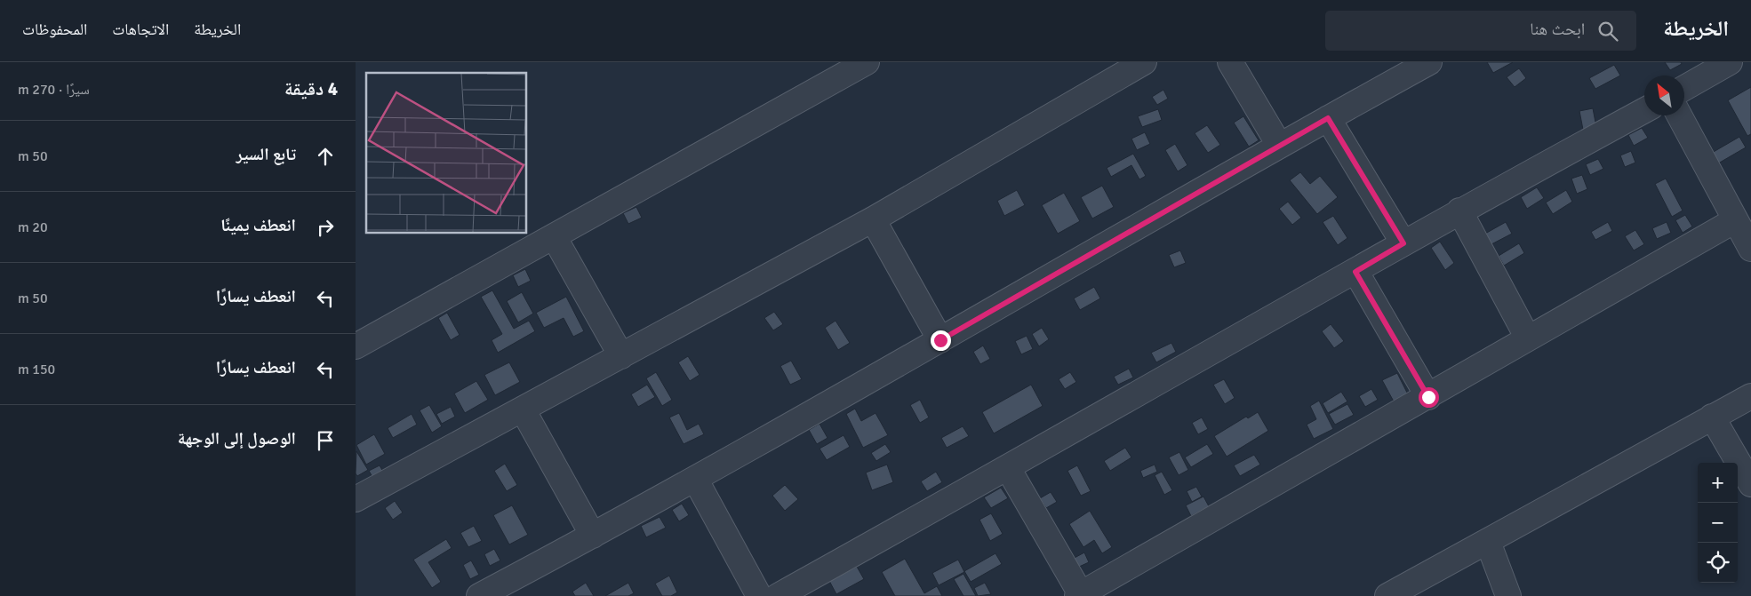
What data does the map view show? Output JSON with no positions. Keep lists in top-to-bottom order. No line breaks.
{"north":"top left","page":{"header":"الخريطة","search":"ابحث هنا","nav":["الخريطة","الاتجاهات","المحفوظات"],"heading":["4 دقيقة","سيرًا · 270 m"],"list":[["تابع السير","50 m"],["انعطف يمينًا","20 m"],["انعطف يسارًا","50 m"],["انعطف يسارًا","150 m"],"الوصول إلى الوجهة"],"map_buttons":["+","−"]}}
